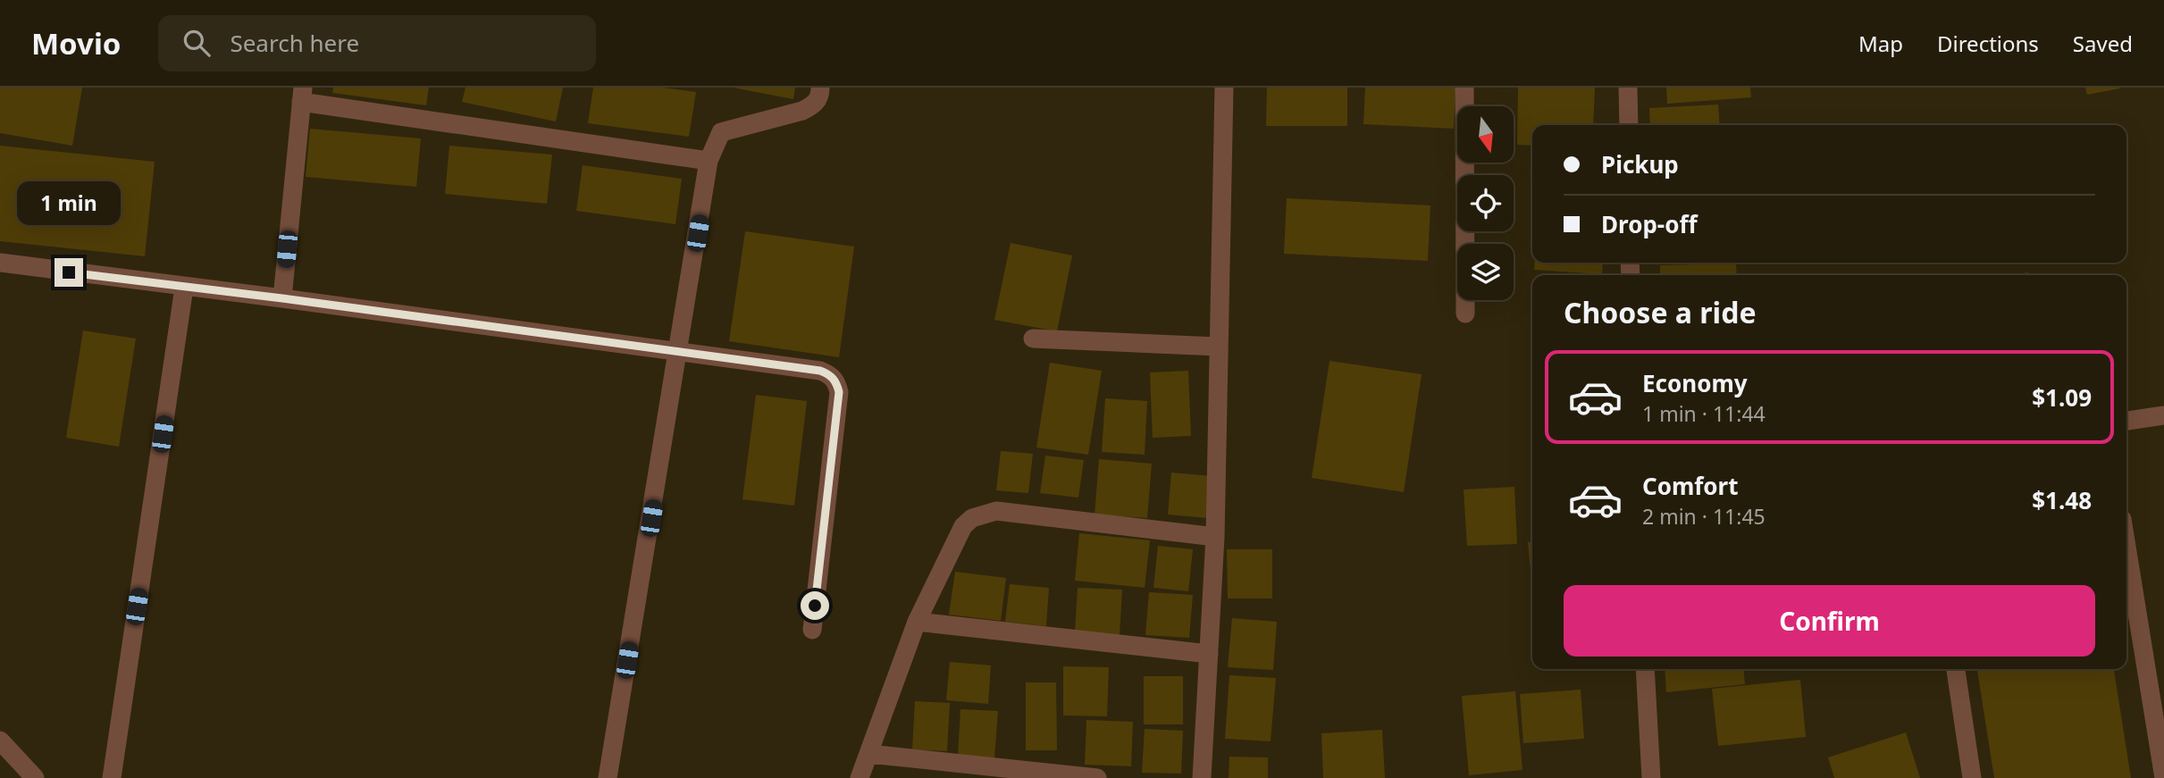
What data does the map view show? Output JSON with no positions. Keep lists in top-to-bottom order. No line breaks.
{"north":"bottom","page":{"header":"Movio","search":"Search here","nav":["Map","Directions","Saved"],"banner":["Pickup","Drop-off"],"bubble":"1 min","heading":"Choose a ride","list":[{"name":"Economy","note":"1 min · 11:44","value":"$1.09"},{"name":"Comfort","note":"2 min · 11:45","value":"$1.48"}],"buttons":"Confirm"}}
